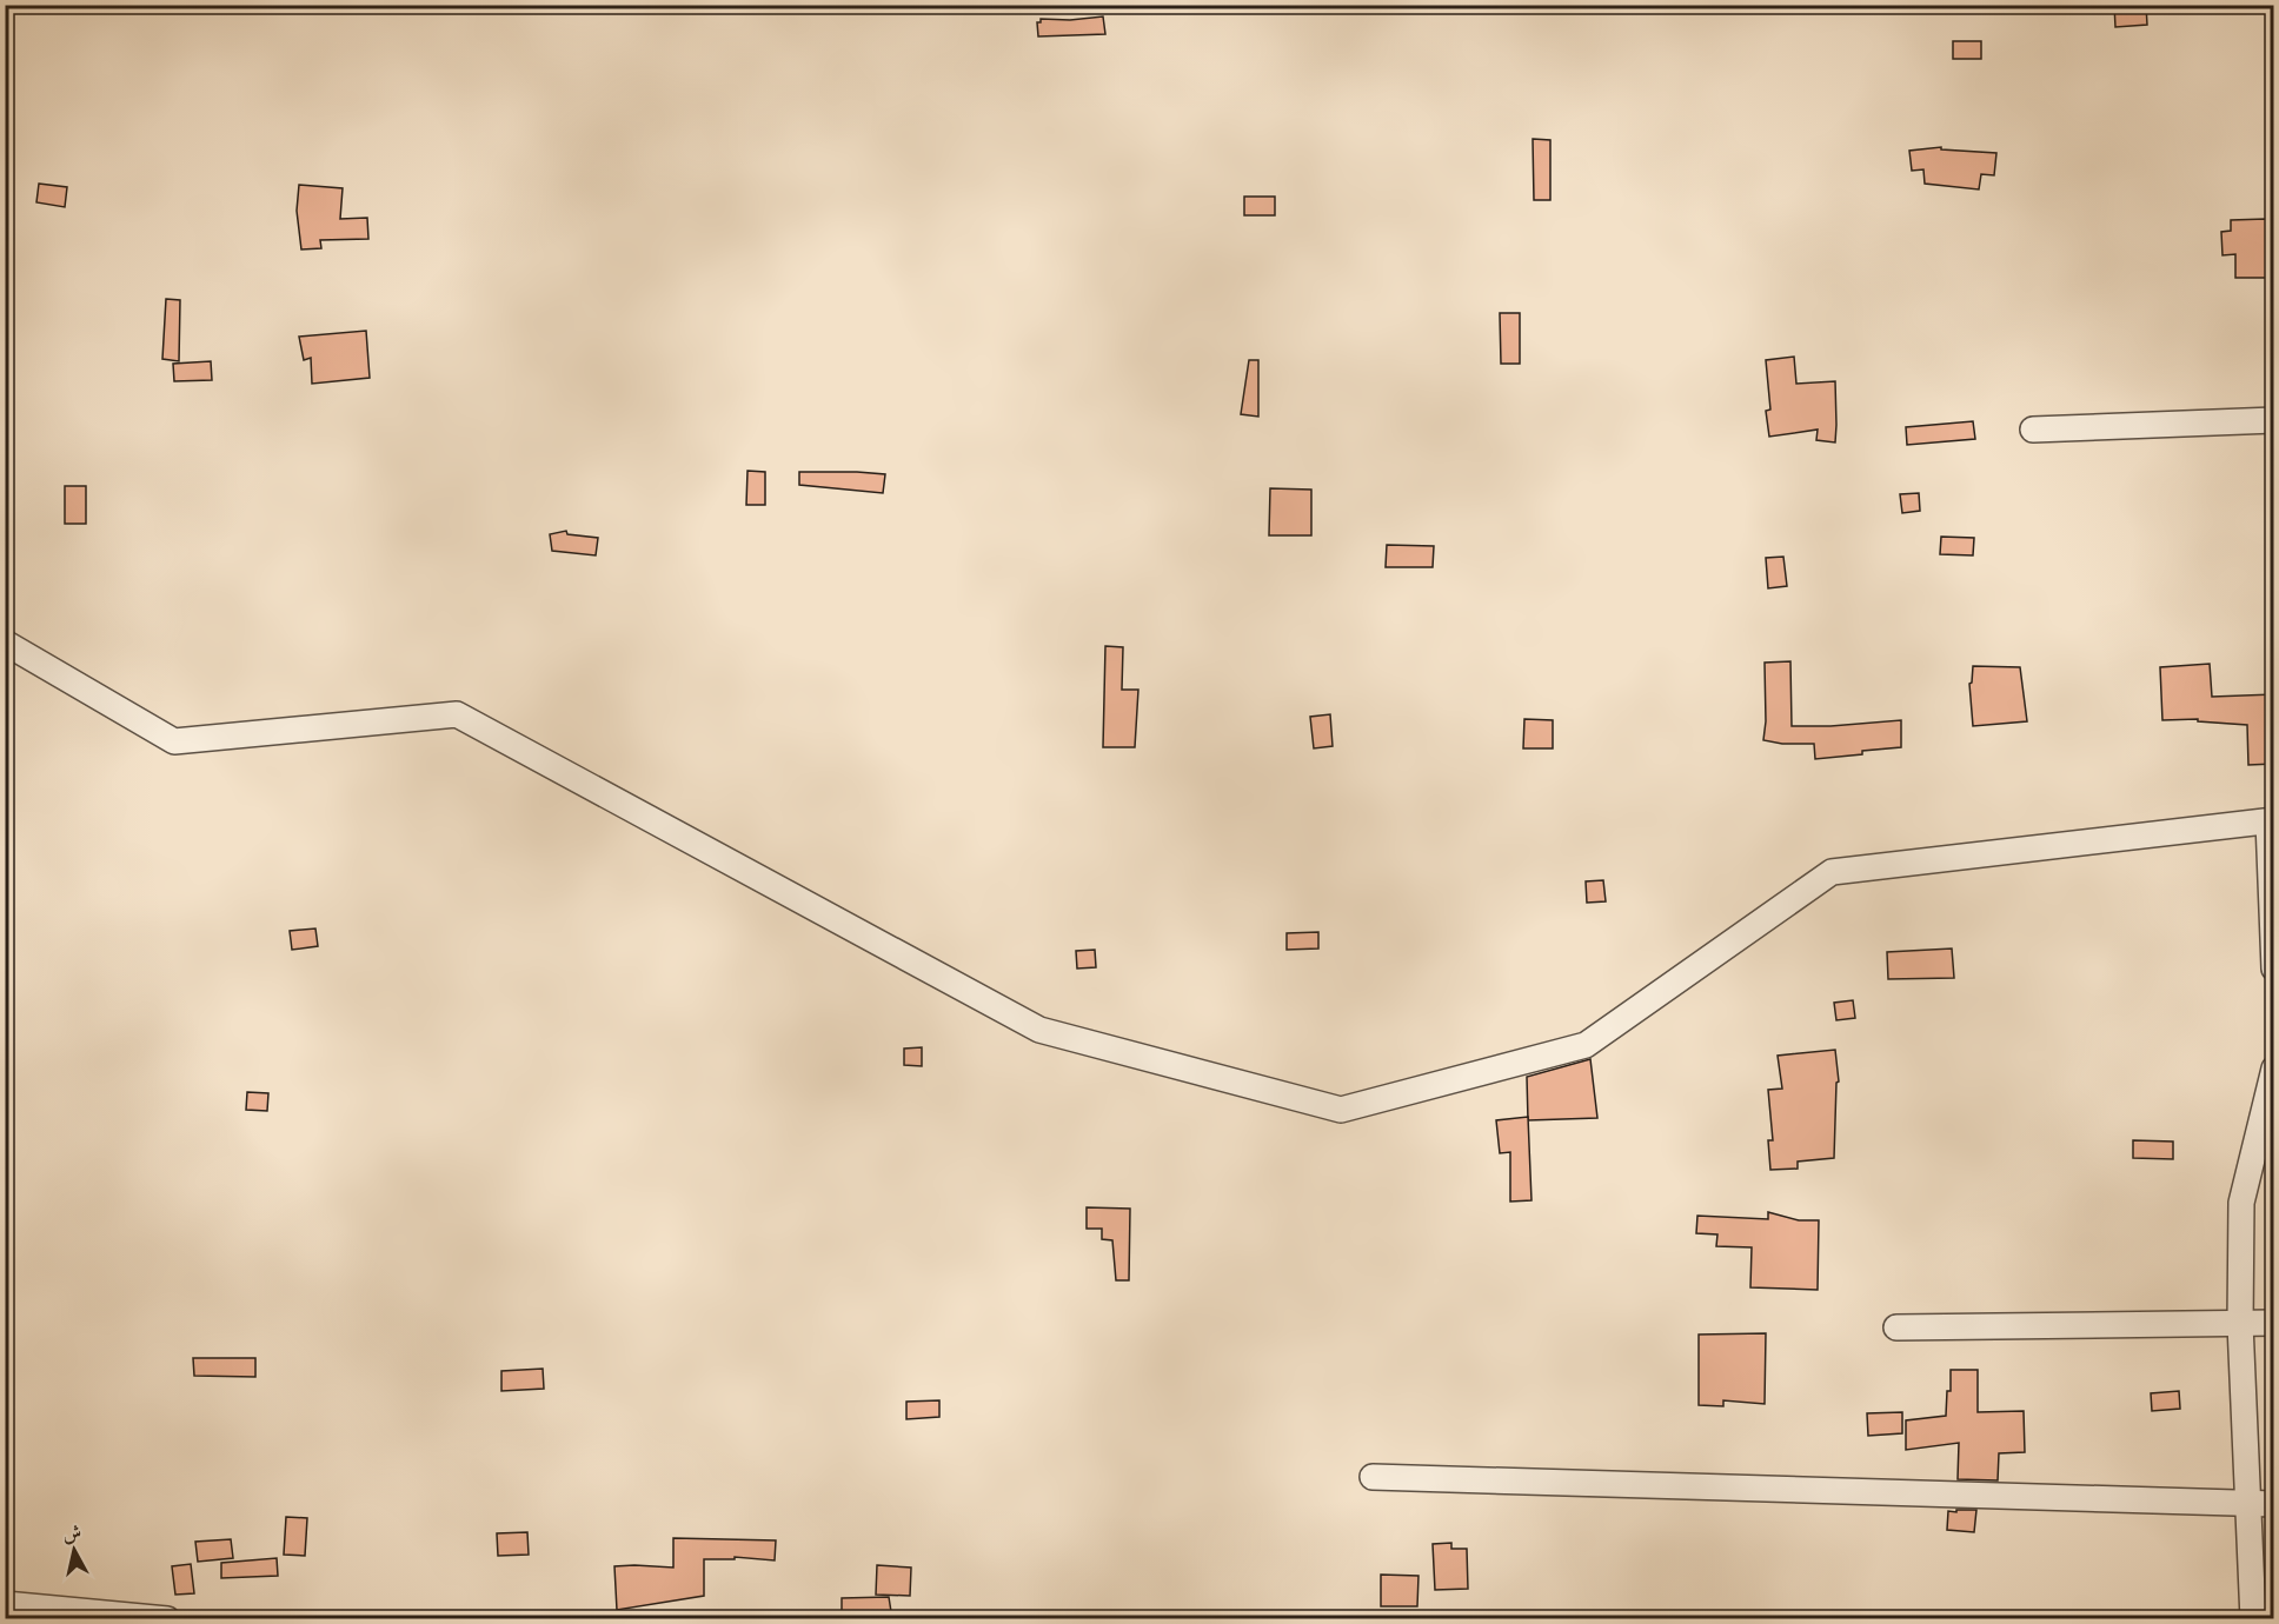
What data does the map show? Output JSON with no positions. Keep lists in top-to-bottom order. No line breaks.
{"north":"top"}
